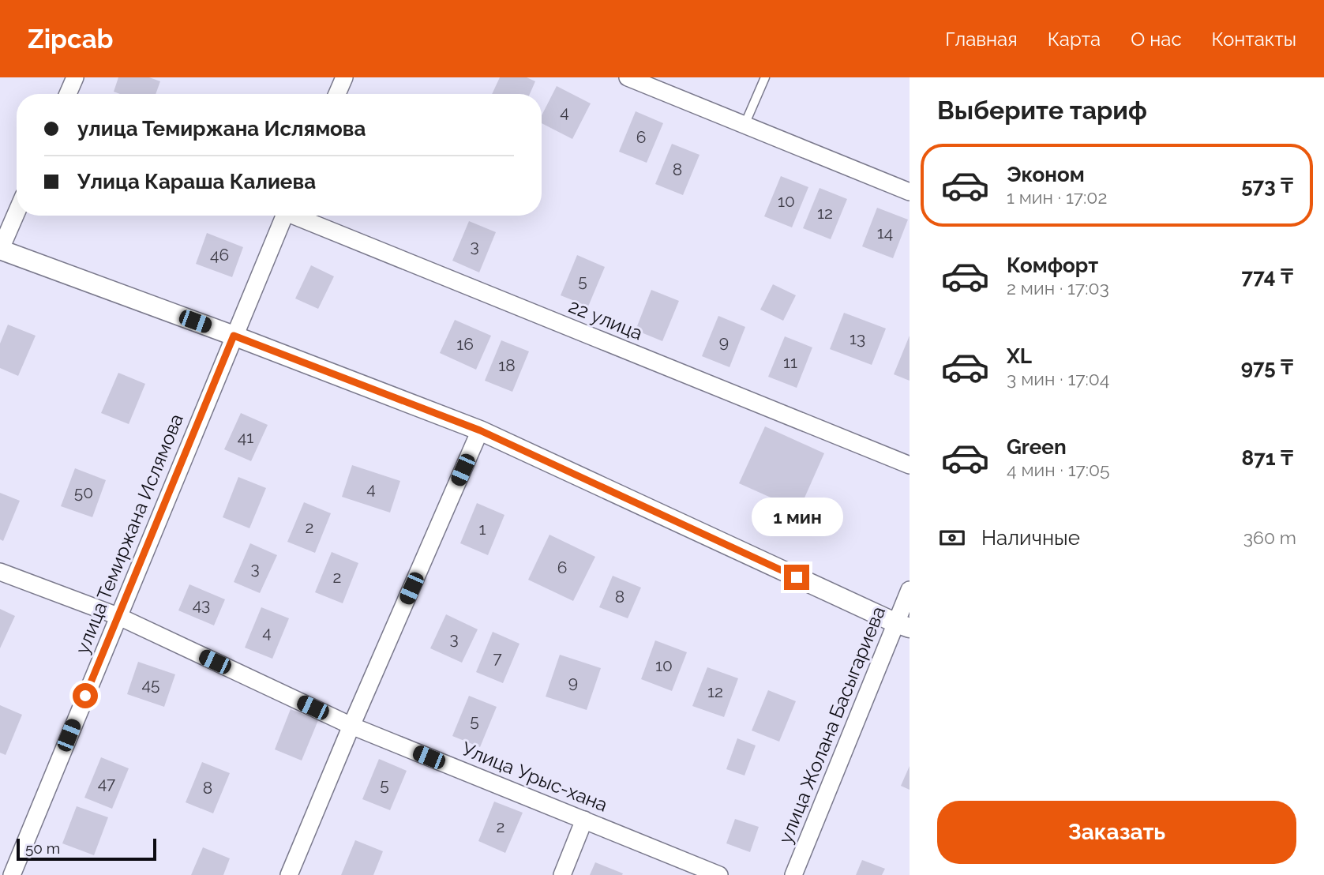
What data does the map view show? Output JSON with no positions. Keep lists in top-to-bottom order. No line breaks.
{"streets":{"street":["22 улица","улица Темиржана Ислямова","улица Жолана Басыгариева","Улица Урыс-хана"]},"crossings":[["улица Темиржана Ислямова","Улица Урыс-хана"]],"house_numbers":["4","6","8","10","12","14","3","46","5","13","9","16","11","18","41","4","50","2","1","6","3","2","8","43","4","3","7","10","9","45","12","5","47","5","8","2"],"scale_bar":"50 m","page":{"header":"Zipcab","nav":["Главная","Карта","О нас","Контакты"],"heading":"Выберите тариф","banner":["улица Темиржана Ислямова","Улица Караша Калиева"],"list":[{"name":"Эконом","note":"1 мин · 17:02","value":"573 ₸"},{"name":"Комфорт","note":"2 мин · 17:03","value":"774 ₸"},{"name":"XL","note":"3 мин · 17:04","value":"975 ₸"},{"name":"Green","note":"4 мин · 17:05","value":"871 ₸"}],"bubble":"1 мин","pay":["Наличные","360 m"],"buttons":"Заказать","scale":"50 m"}}
